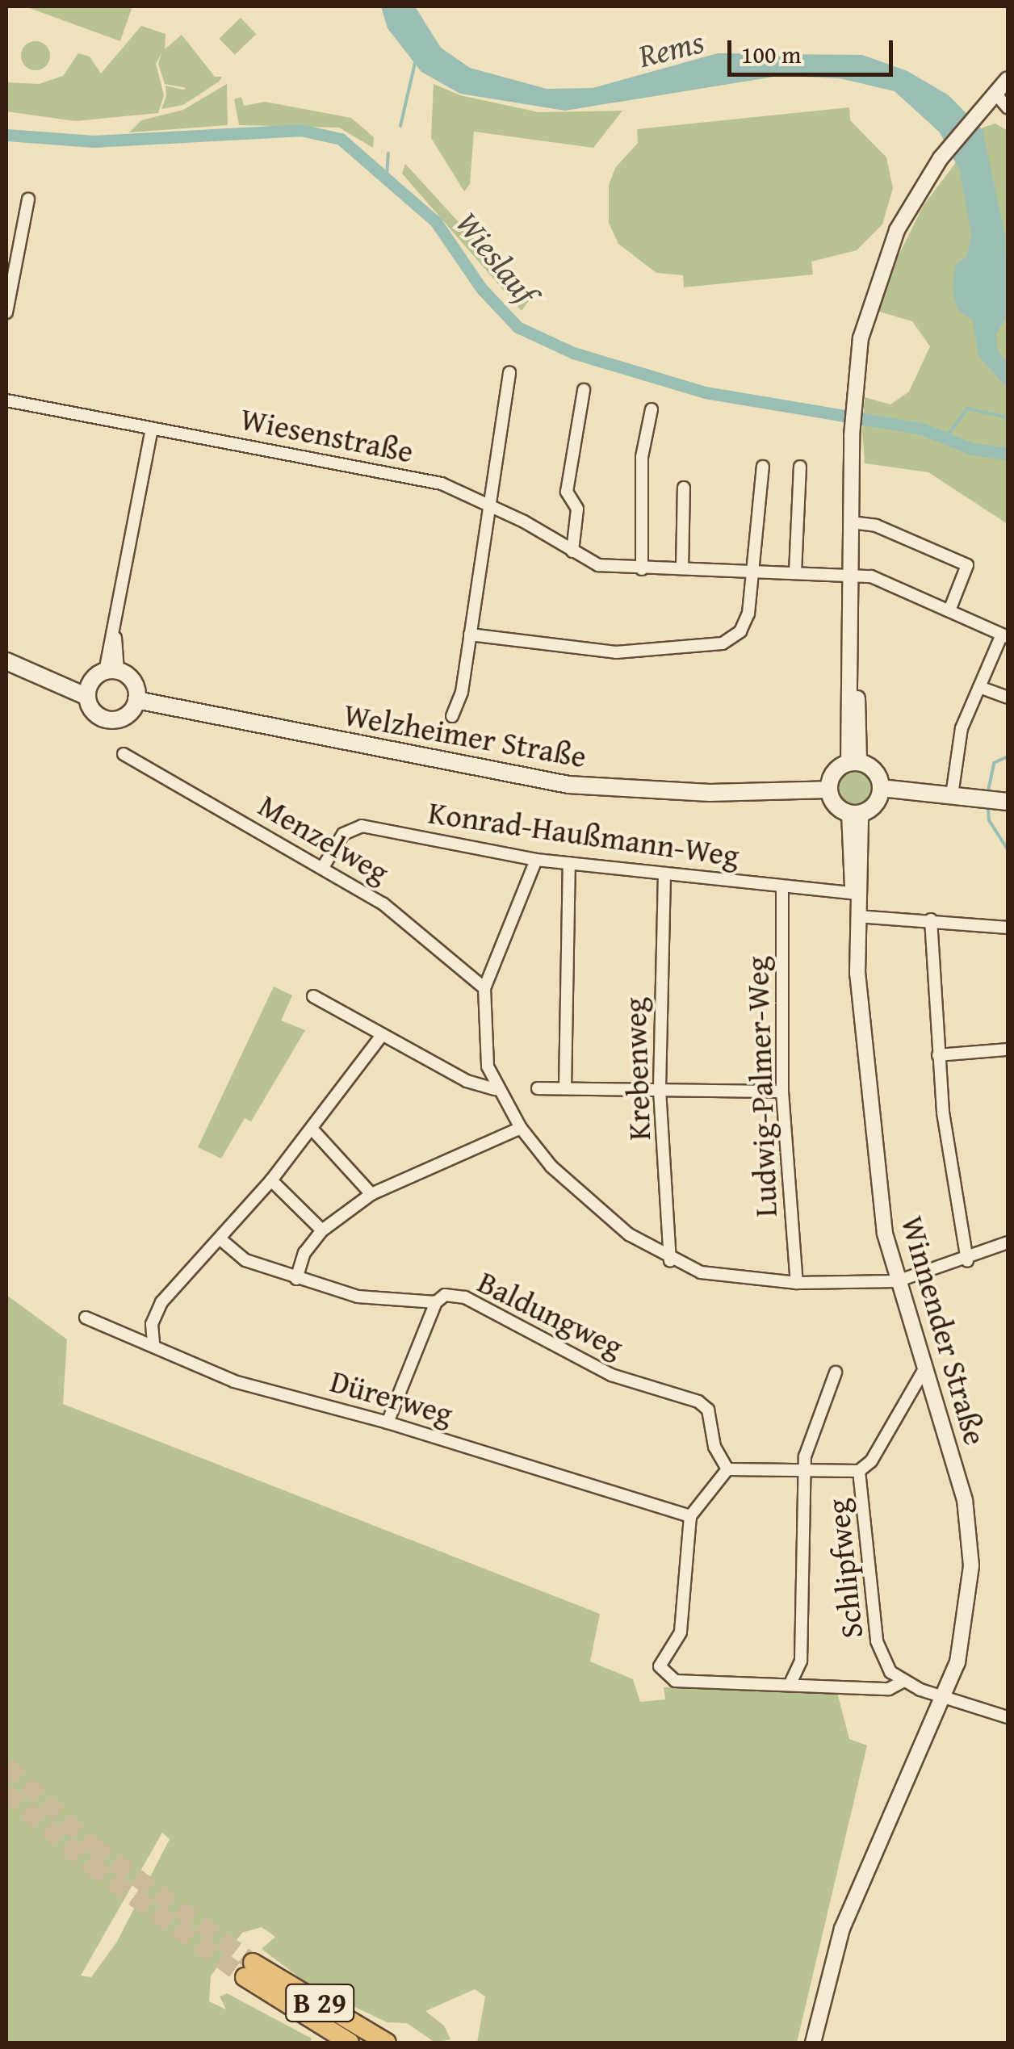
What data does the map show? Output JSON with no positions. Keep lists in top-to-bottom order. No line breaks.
{"streets":{"highway":["B 29"],"main road":["Welzheimer Straße"],"street":["Wiesenstraße","Konrad-Haußmann-Weg","Menzelweg","Krebenweg","Ludwig-Palmer-Weg","Baldungweg","Winnender Straße","Dürerweg","Schlipfweg"]},"crossings":[["Welzheimer Straße","Winnender Straße"],["Konrad-Haußmann-Weg","Menzelweg"],["Konrad-Haußmann-Weg","Krebenweg"],["Konrad-Haußmann-Weg","Ludwig-Palmer-Weg"],["Konrad-Haußmann-Weg","Winnender Straße"],["Winnender Straße","Schlipfweg"]],"water":["Rems","Wieslauf"],"scale_bar":"100 m"}
